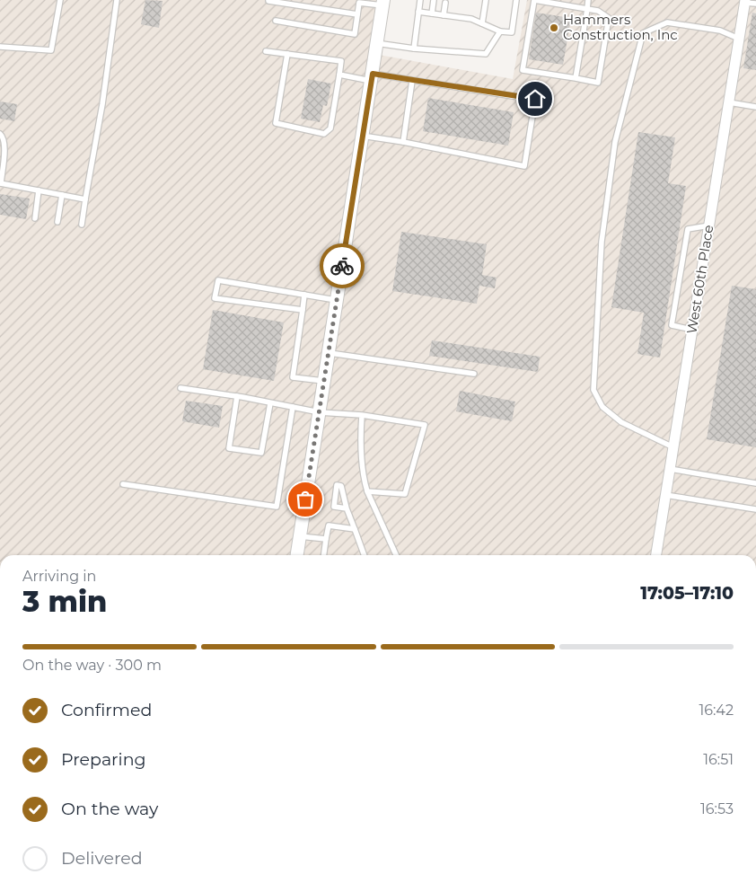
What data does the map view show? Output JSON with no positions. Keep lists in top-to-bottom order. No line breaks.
{"streets":{"street":["West 60th Place"]},"places":["Hammers Construction, Inc"],"page":{"heading":["3 min","Arriving in","17:05–17:10"],"bar":"On the way · 300 m","list":[["Confirmed","16:42"],["Preparing","16:51"],["On the way","16:53"],"Delivered"]}}
